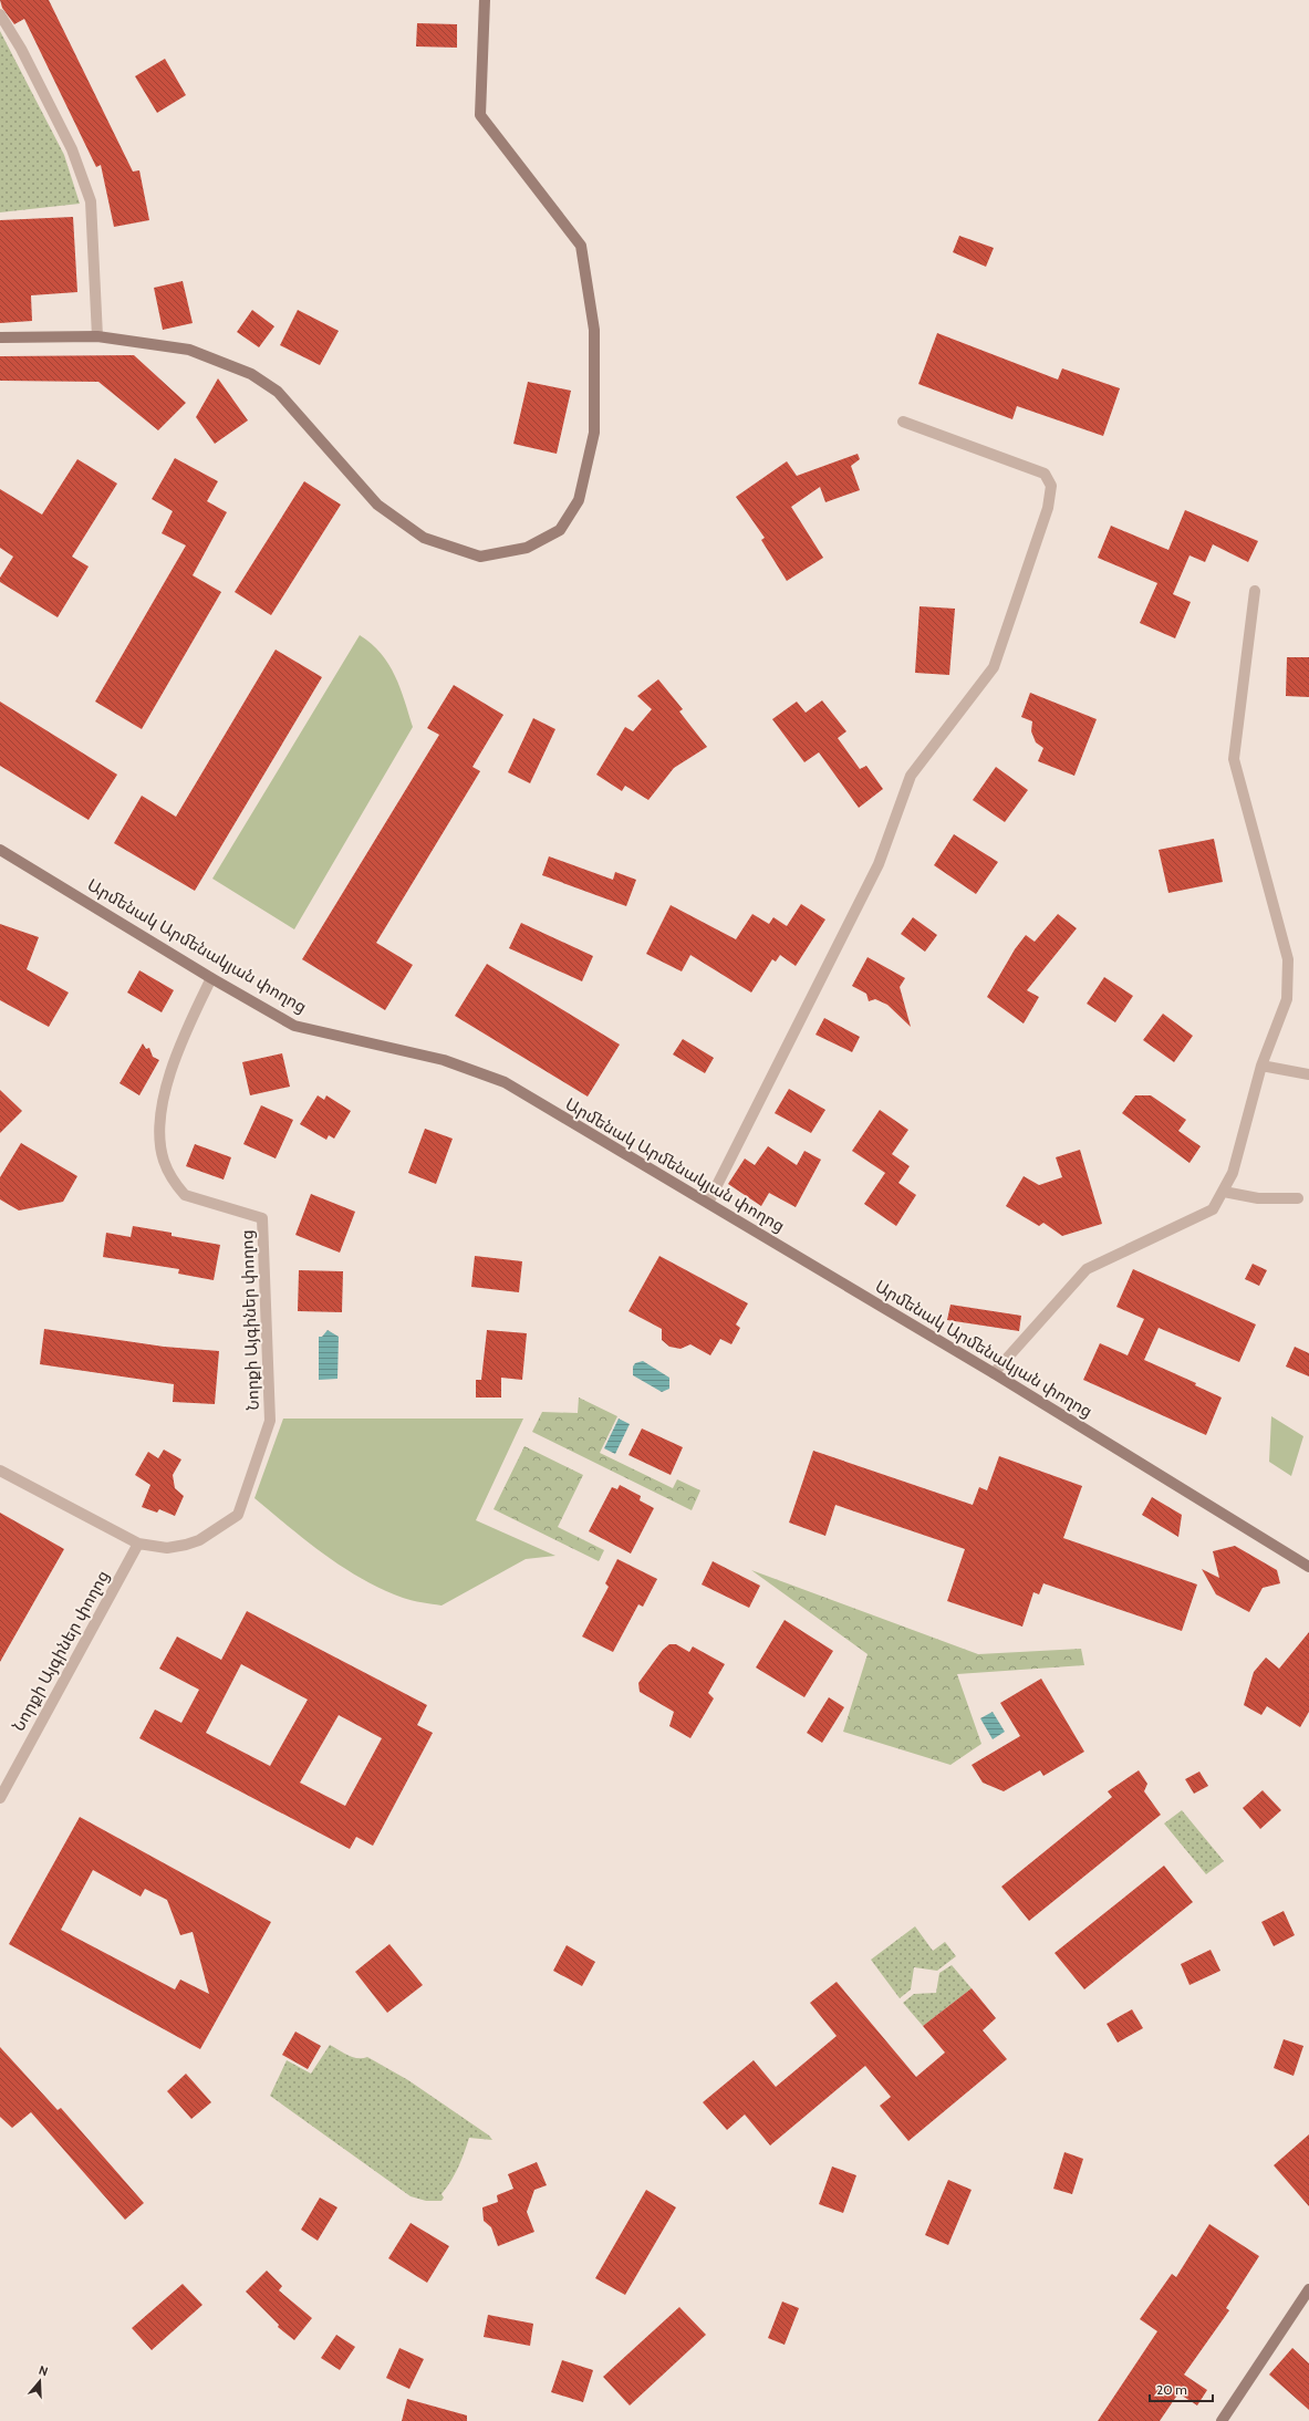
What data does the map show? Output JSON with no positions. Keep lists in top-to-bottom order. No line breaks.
{"streets":{"main road":["Արմենակ Արմենակյան փողոց"],"street":["Նորքի Այգիներ փողոց"]},"crossings":[["Արմենակ Արմենակյան փողոց","Նորքի Այգիներ փողոց"]],"scale_bar":"20 m","north":"top"}
